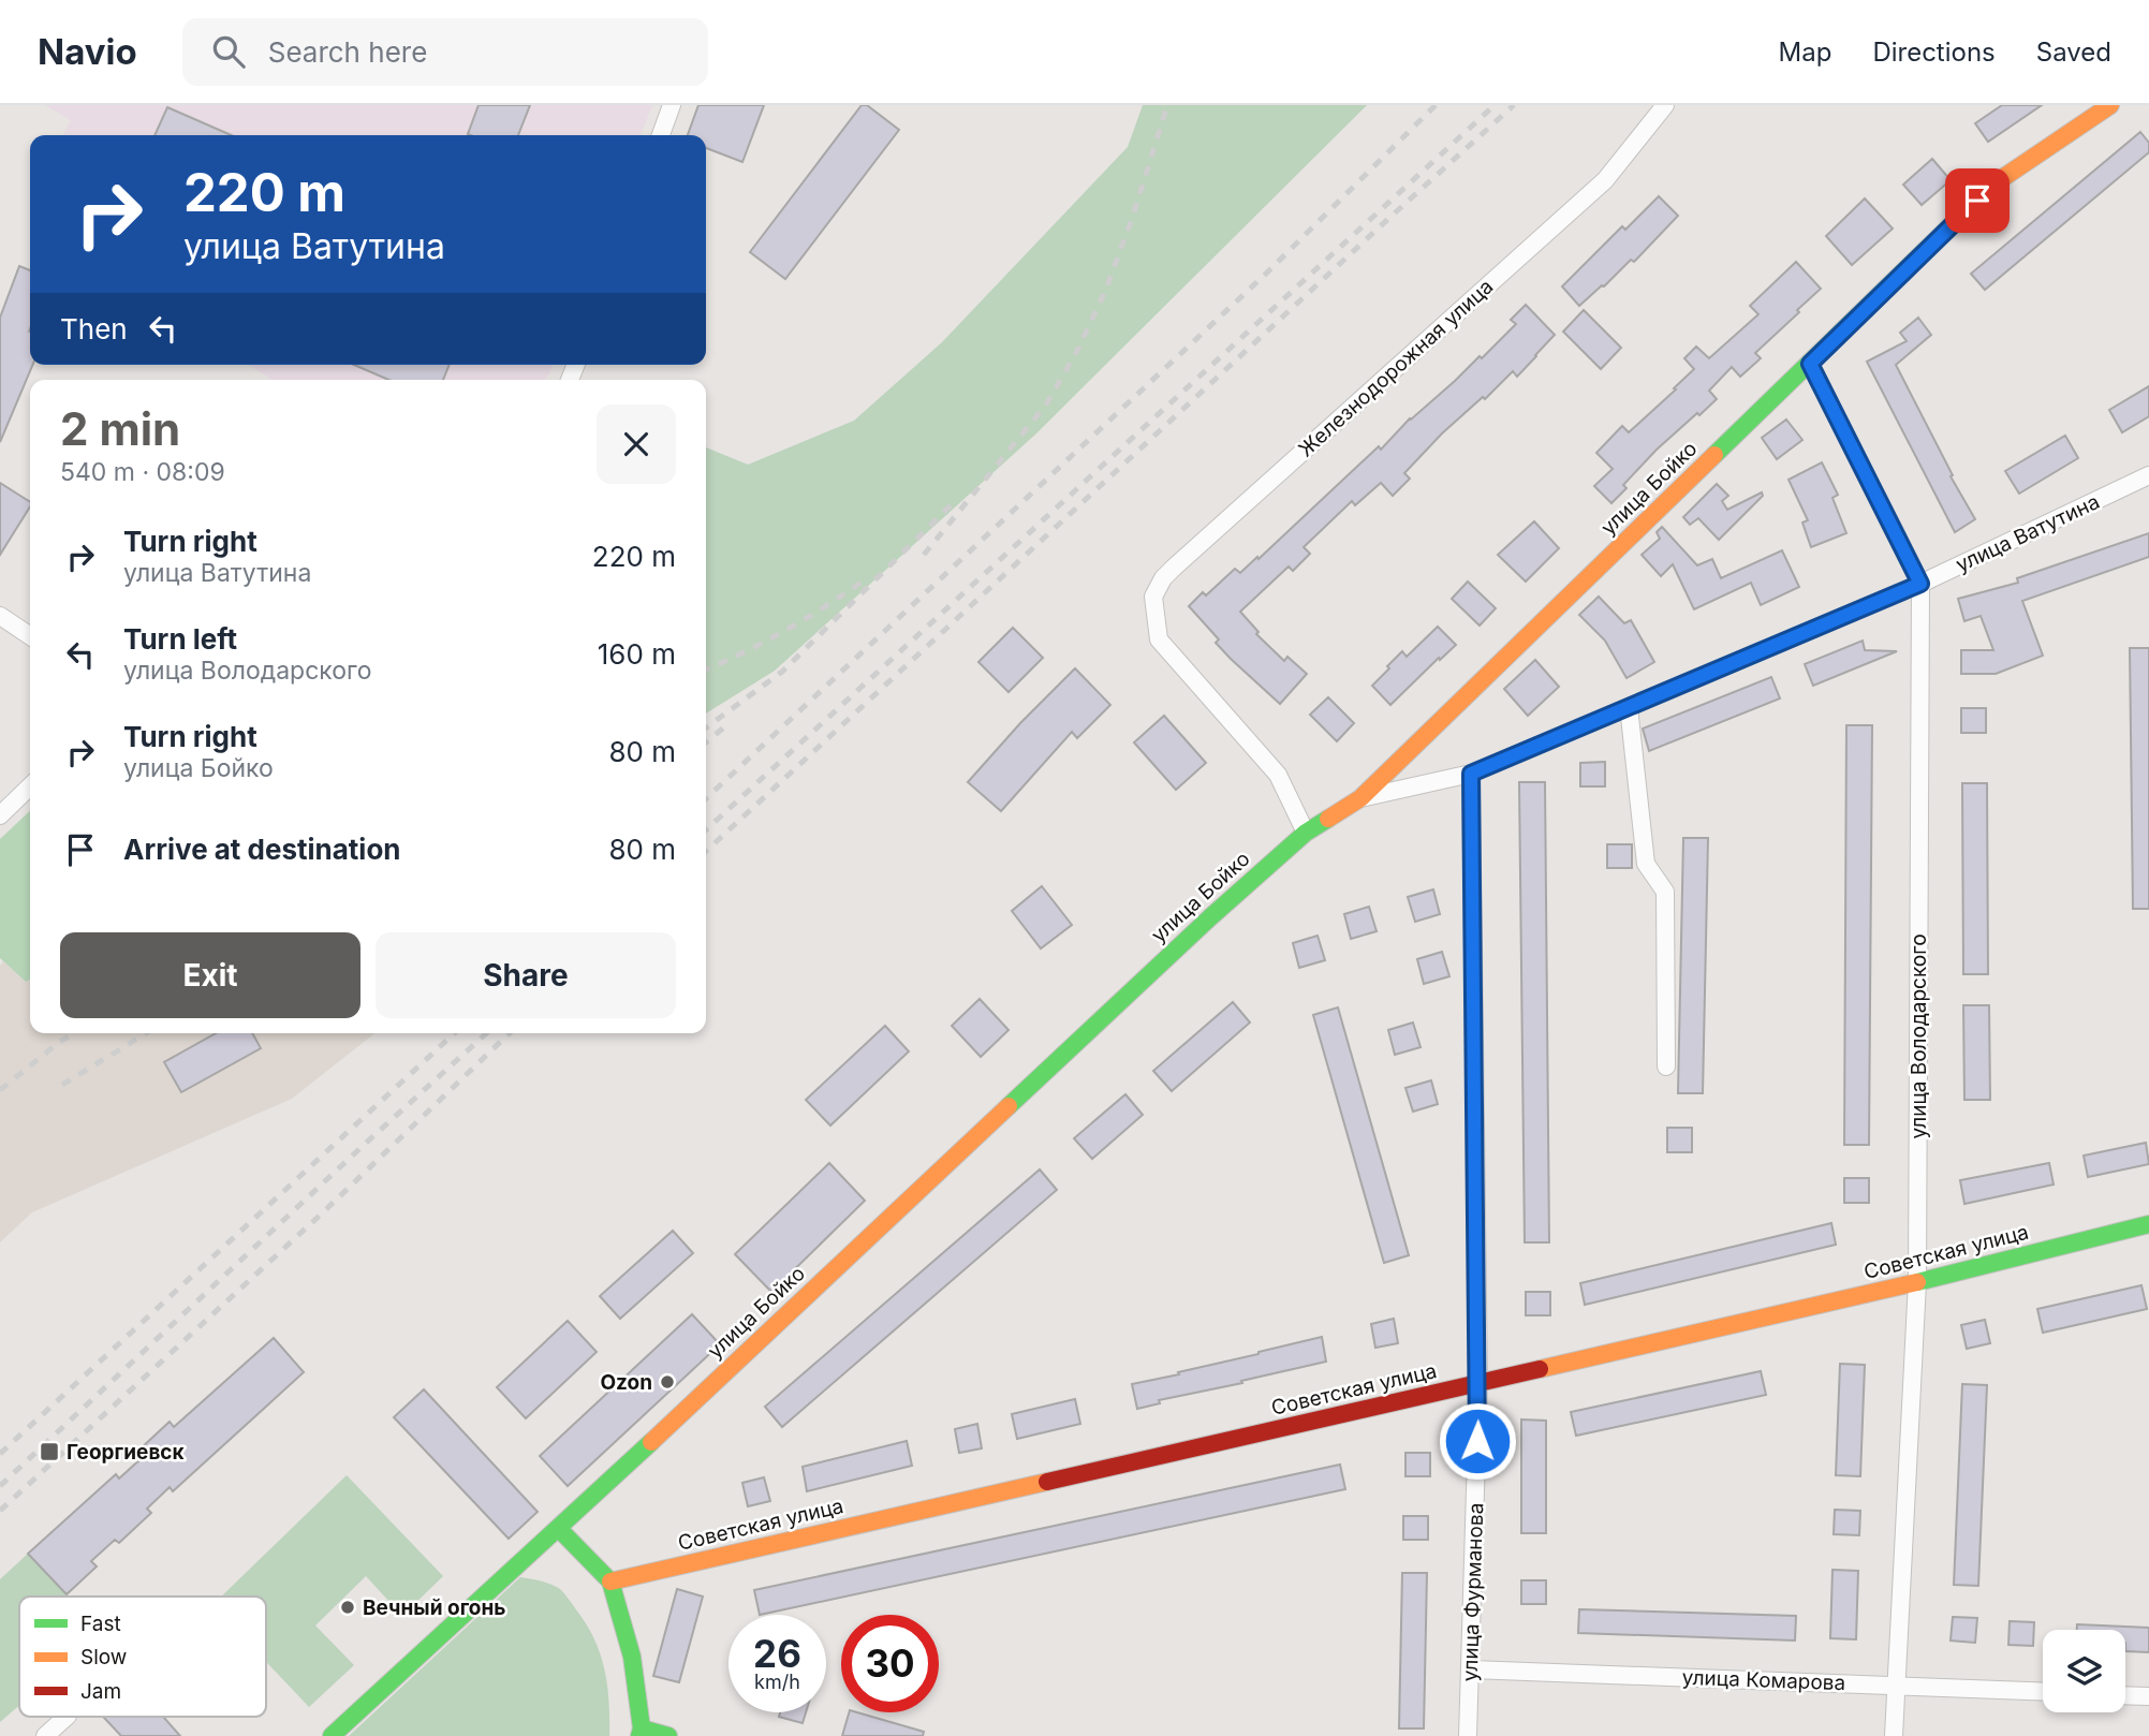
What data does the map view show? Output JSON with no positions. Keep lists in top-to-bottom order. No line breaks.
{"streets":{"street":["Железнодорожная улица","улица Бойко","улица Ватутина","улица Володарского","Советская улица","улица Фурманова","улица Комарова"]},"crossings":[["Железнодорожная улица","улица Бойко"],["улица Бойко","улица Ватутина"],["улица Бойко","улица Володарского"],["улица Ватутина","улица Володарского"],["улица Ватутина","улица Фурманова"],["улица Володарского","Советская улица"],["улица Володарского","улица Комарова"],["Советская улица","улица Фурманова"],["улица Фурманова","улица Комарова"]],"places":{"other":["Ozon","Вечный огонь"],"transit":["Георгиевск"]},"legend":["Fast","Slow","Jam"],"page":{"header":"Navio","search":"Search here","nav":["Map","Directions","Saved"],"turn":["220 m","улица Ватутина"],"then":"Then","heading":["2 min","540 m · 08:09"],"list":[{"name":"Turn right","note":"улица Ватутина","value":"220 m"},{"name":"Turn left","note":"улица Володарского","value":"160 m"},{"name":"Turn right","note":"улица Бойко","value":"80 m"},{"name":"Arrive at destination","value":"80 m"}],"buttons":["Exit","Share"],"speed":"26 km/h","limit":"30"}}
